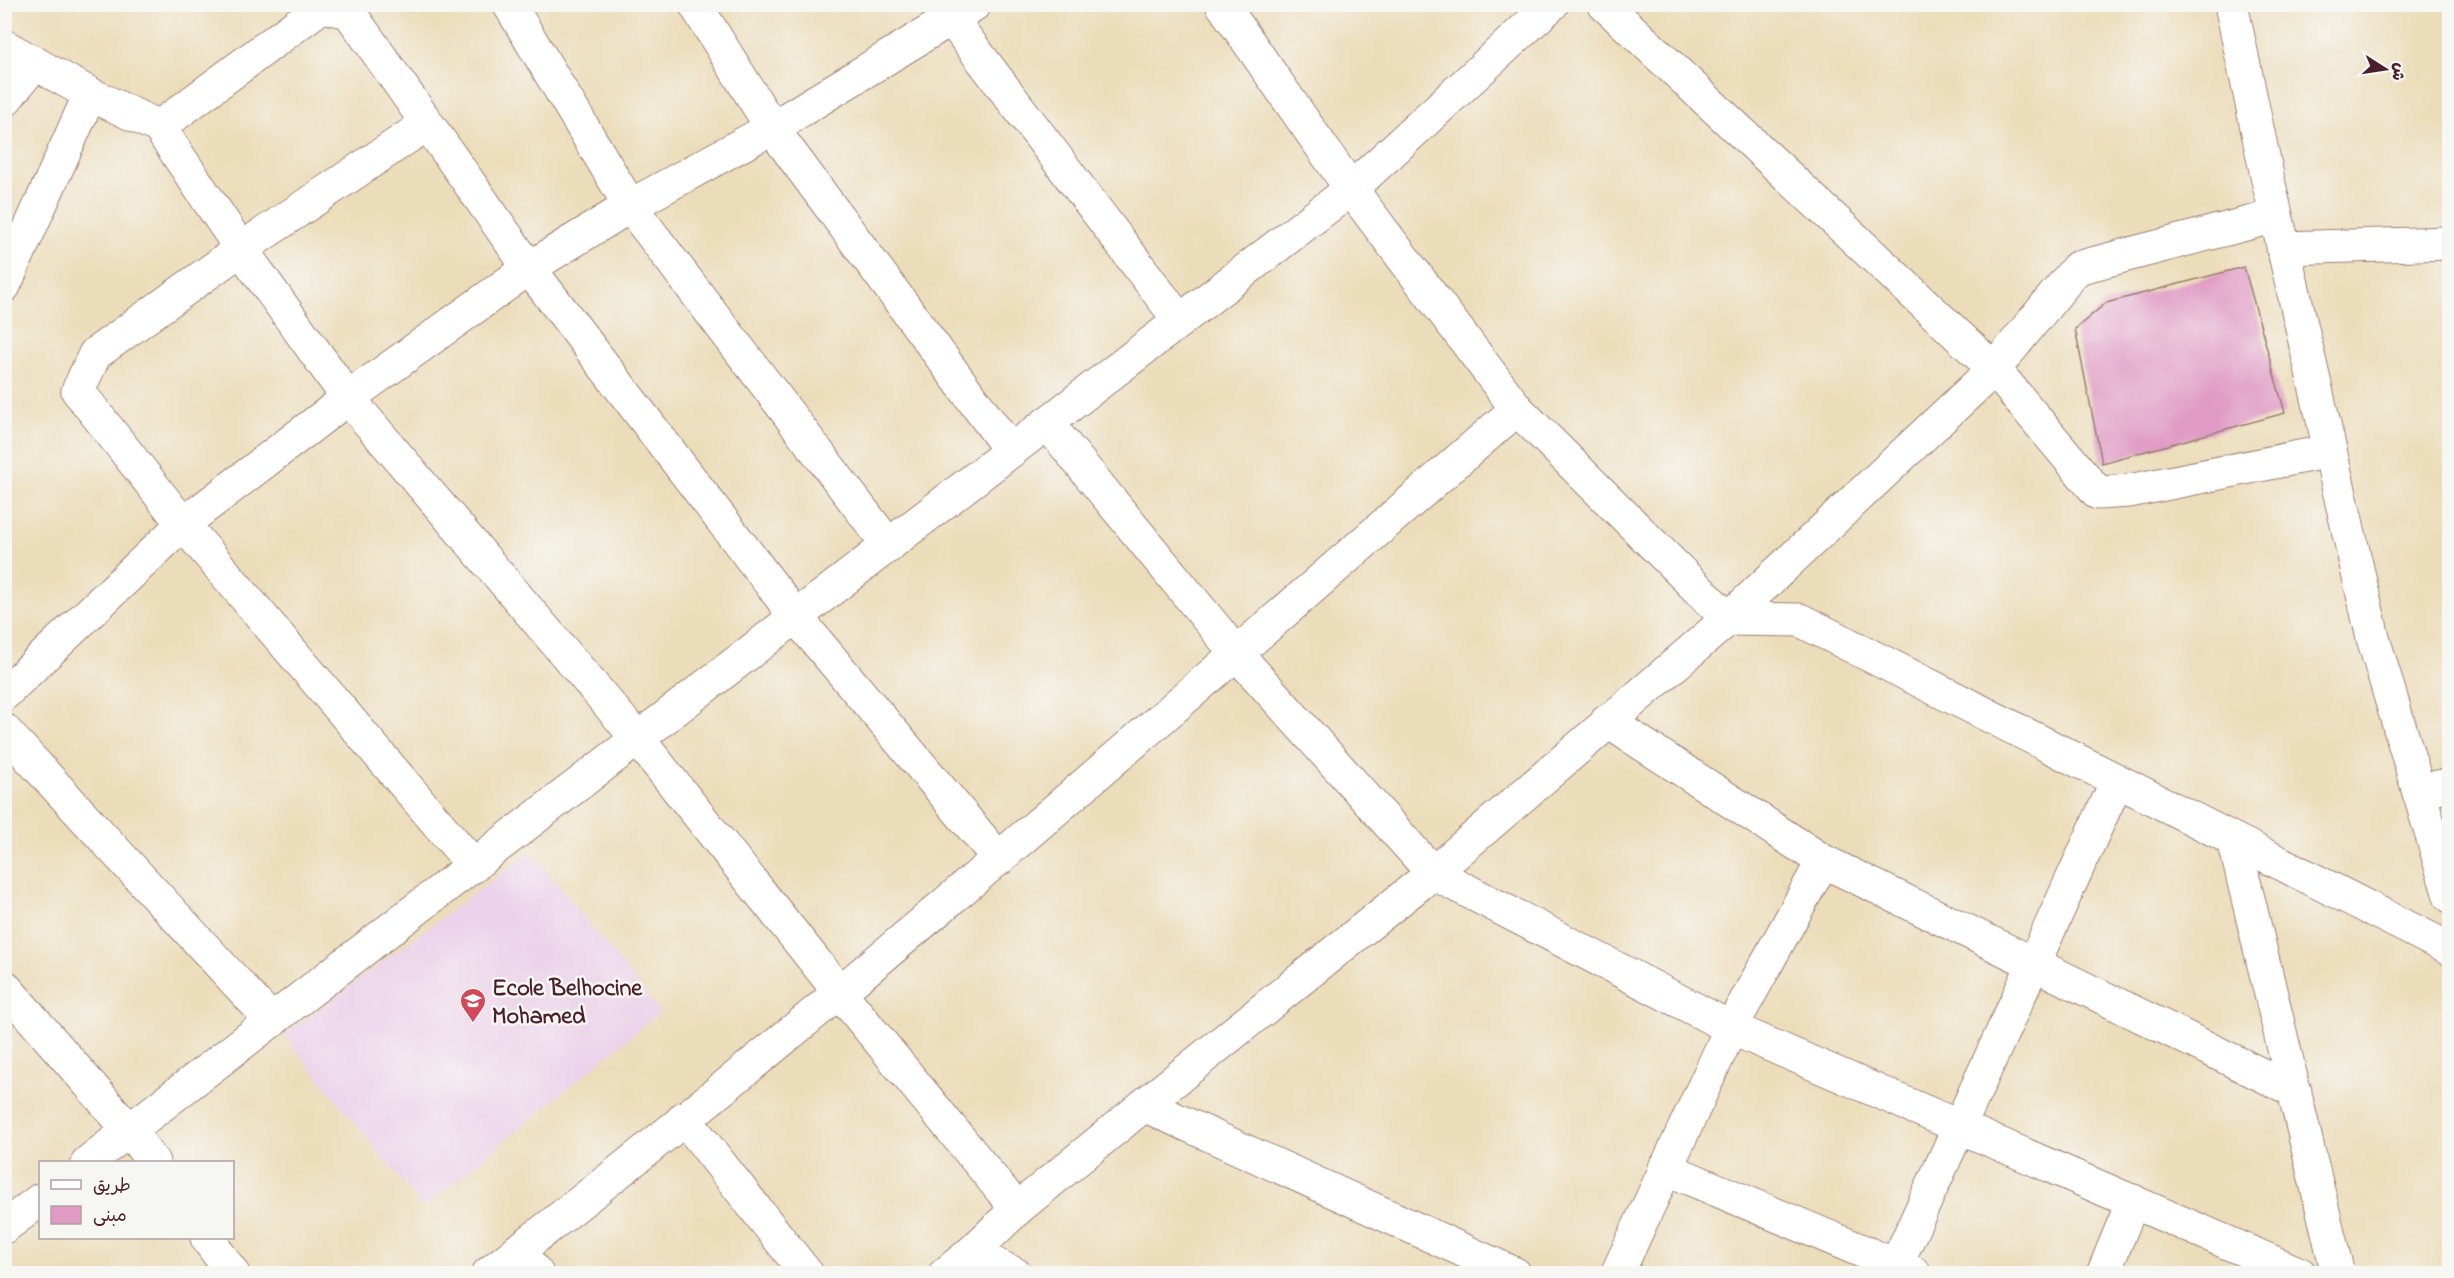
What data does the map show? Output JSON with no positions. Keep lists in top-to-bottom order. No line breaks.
{"places":{"school or university":["Ecole Belhocine Mohamed"]},"legend":["طريق","مبنى"],"north":"right"}
